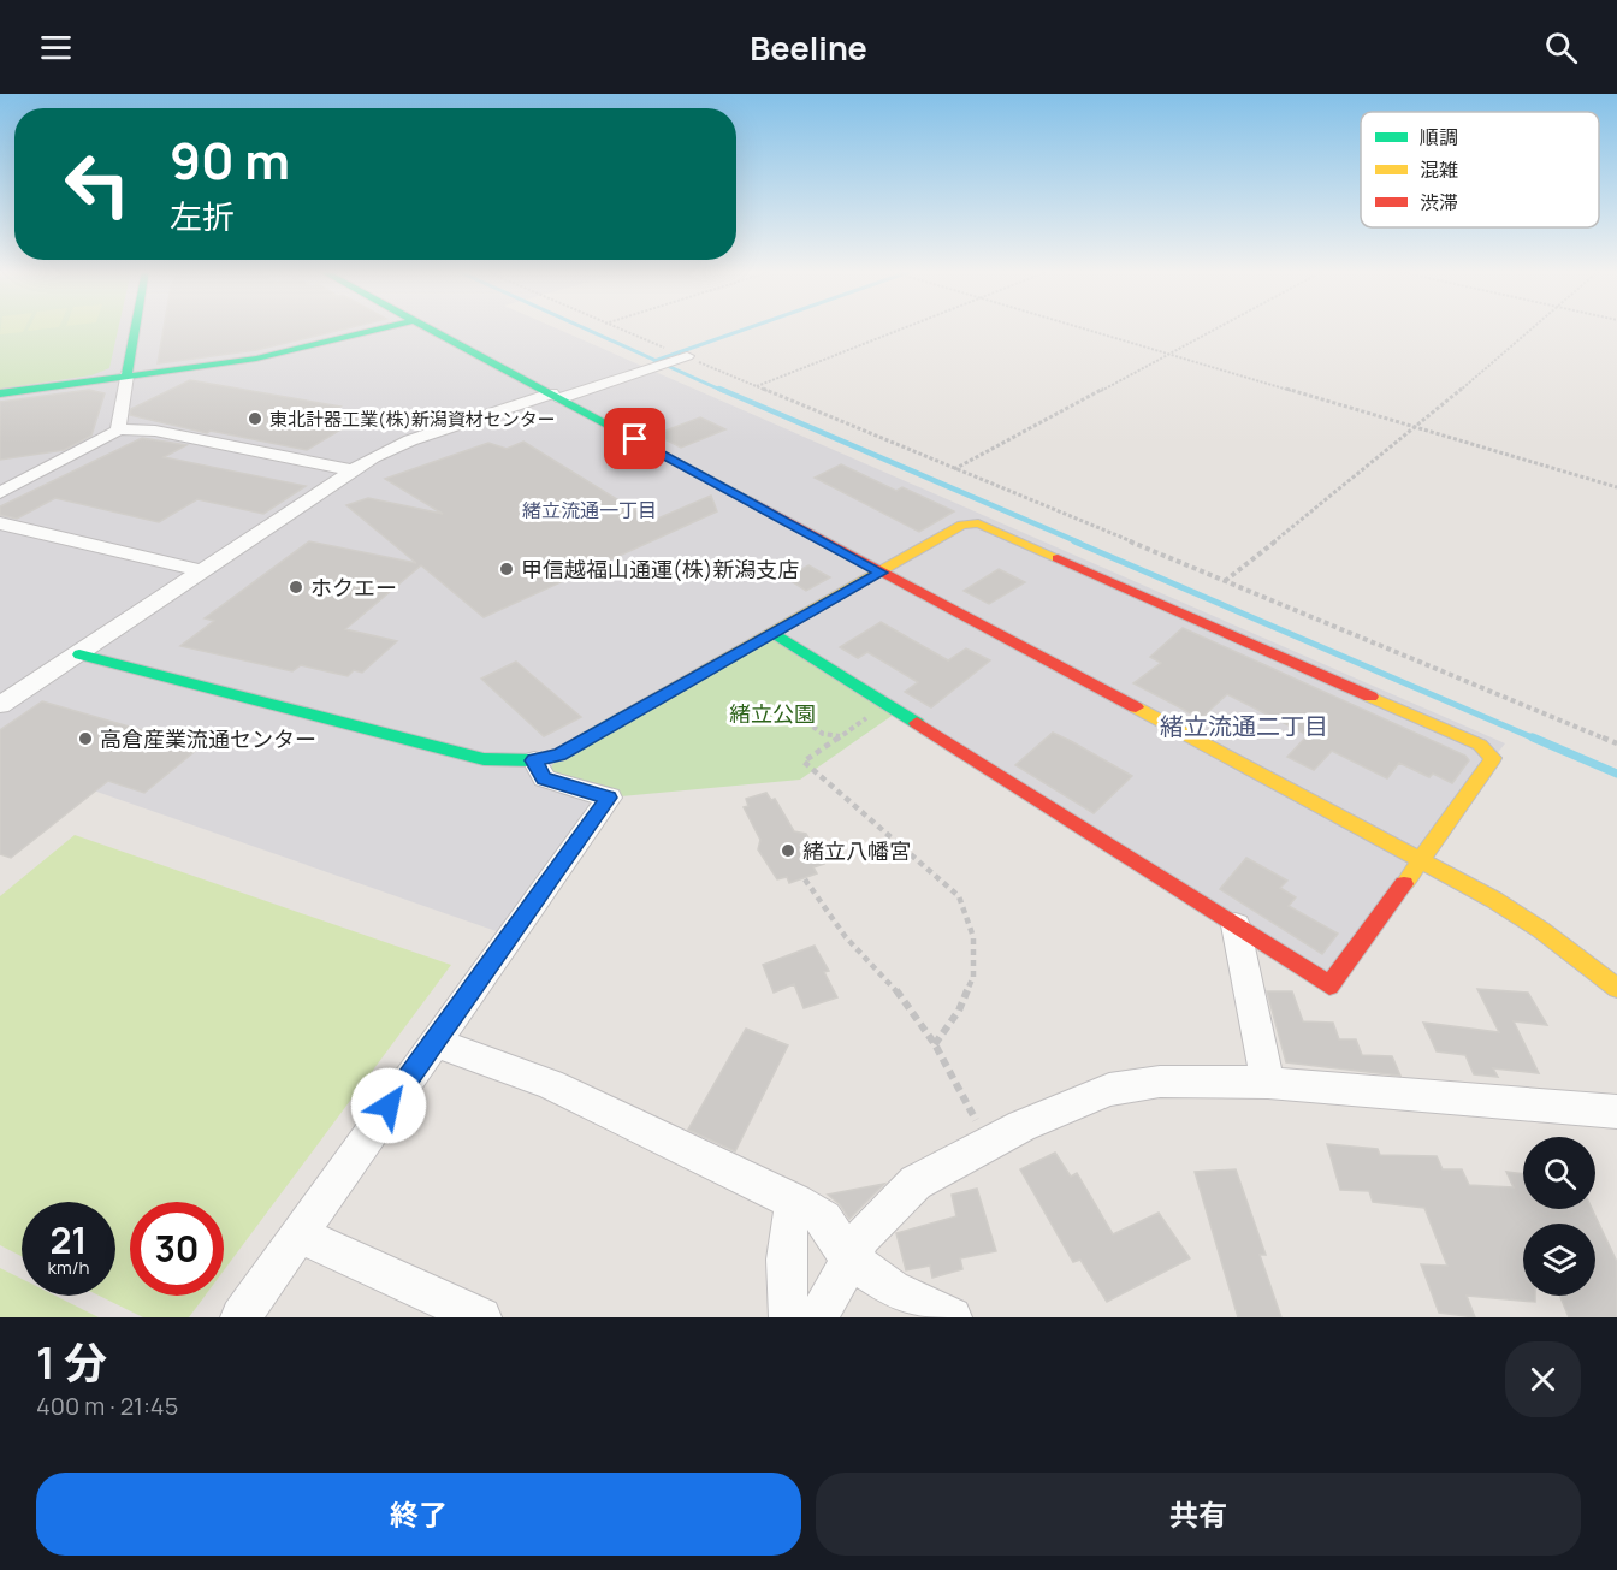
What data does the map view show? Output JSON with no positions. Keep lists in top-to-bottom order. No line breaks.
{"districts":["緒立流通一丁目","緒立流通二丁目"],"parks":["緒立公園"],"places":["東北計器工業(株)新潟資材センター","甲信越福山通運(株)新潟支店","ホクエー","高倉産業流通センター","緒立八幡宮"],"legend":["順調","混雑","渋滞"],"page":{"header":"Beeline","turn":["90 m","左折"],"speed":"21 km/h","limit":"30","heading":["1 分","400 m · 21:45"],"buttons":["終了","共有"]}}
